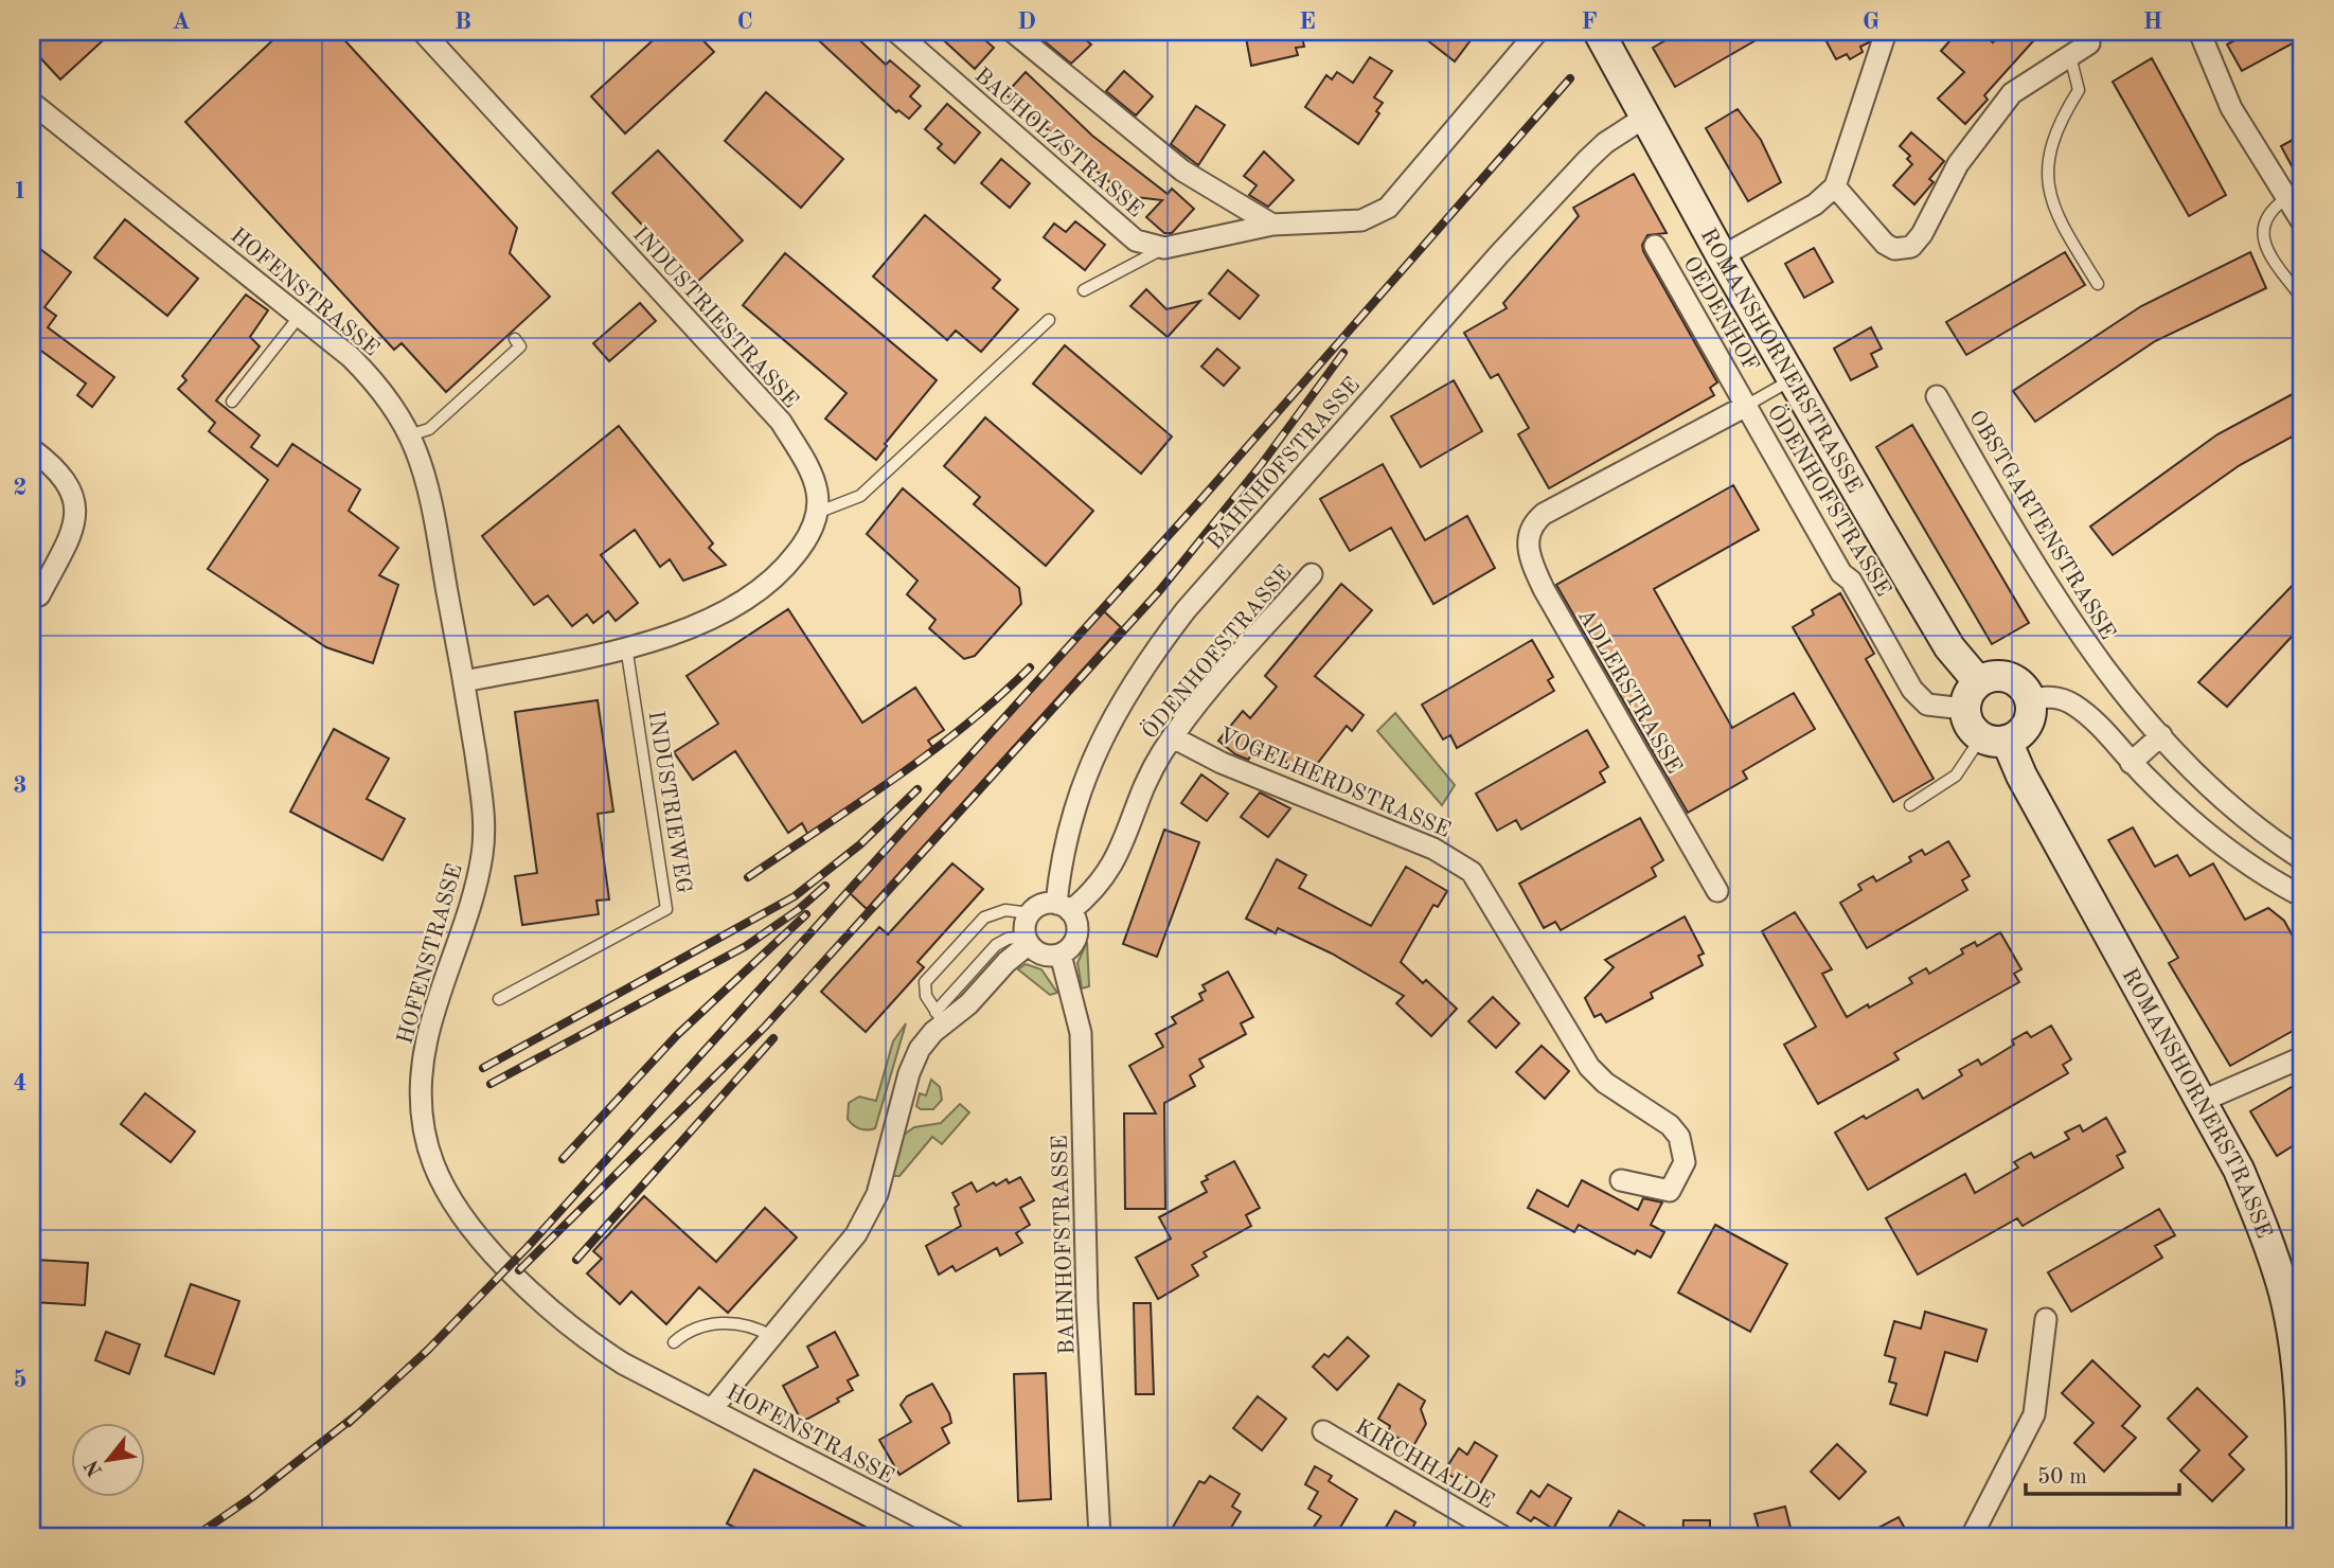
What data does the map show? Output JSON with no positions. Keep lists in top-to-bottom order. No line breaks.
{"streets":{"main road":["ROMANSHORNERSTRASSE"],"street":["BAUHOLZSTRASSE","HOFENSTRASSE","OEDENHOF","INDUSTRIESTRASSE","BAHNHOFSTRASSE","ÖDENHOFSTRASSE","OBSTGARTENSTRASSE","ADLERSTRASSE","VOGELHERDSTRASSE","KIRCHHALDE"],"lane":["INDUSTRIEWEG"]},"crossings":[["OEDENHOF","ÖDENHOFSTRASSE"],["ROMANSHORNERSTRASSE","BAHNHOFSTRASSE"],["ROMANSHORNERSTRASSE","ÖDENHOFSTRASSE"],["BAHNHOFSTRASSE","ÖDENHOFSTRASSE"],["ÖDENHOFSTRASSE","ADLERSTRASSE"],["ÖDENHOFSTRASSE","VOGELHERDSTRASSE"]],"scale_bar":"50 m","north":"bottom left","grid":{"columns":["A","B","C","D","E","F","G","H"],"rows":["1","2","3","4","5"]}}
